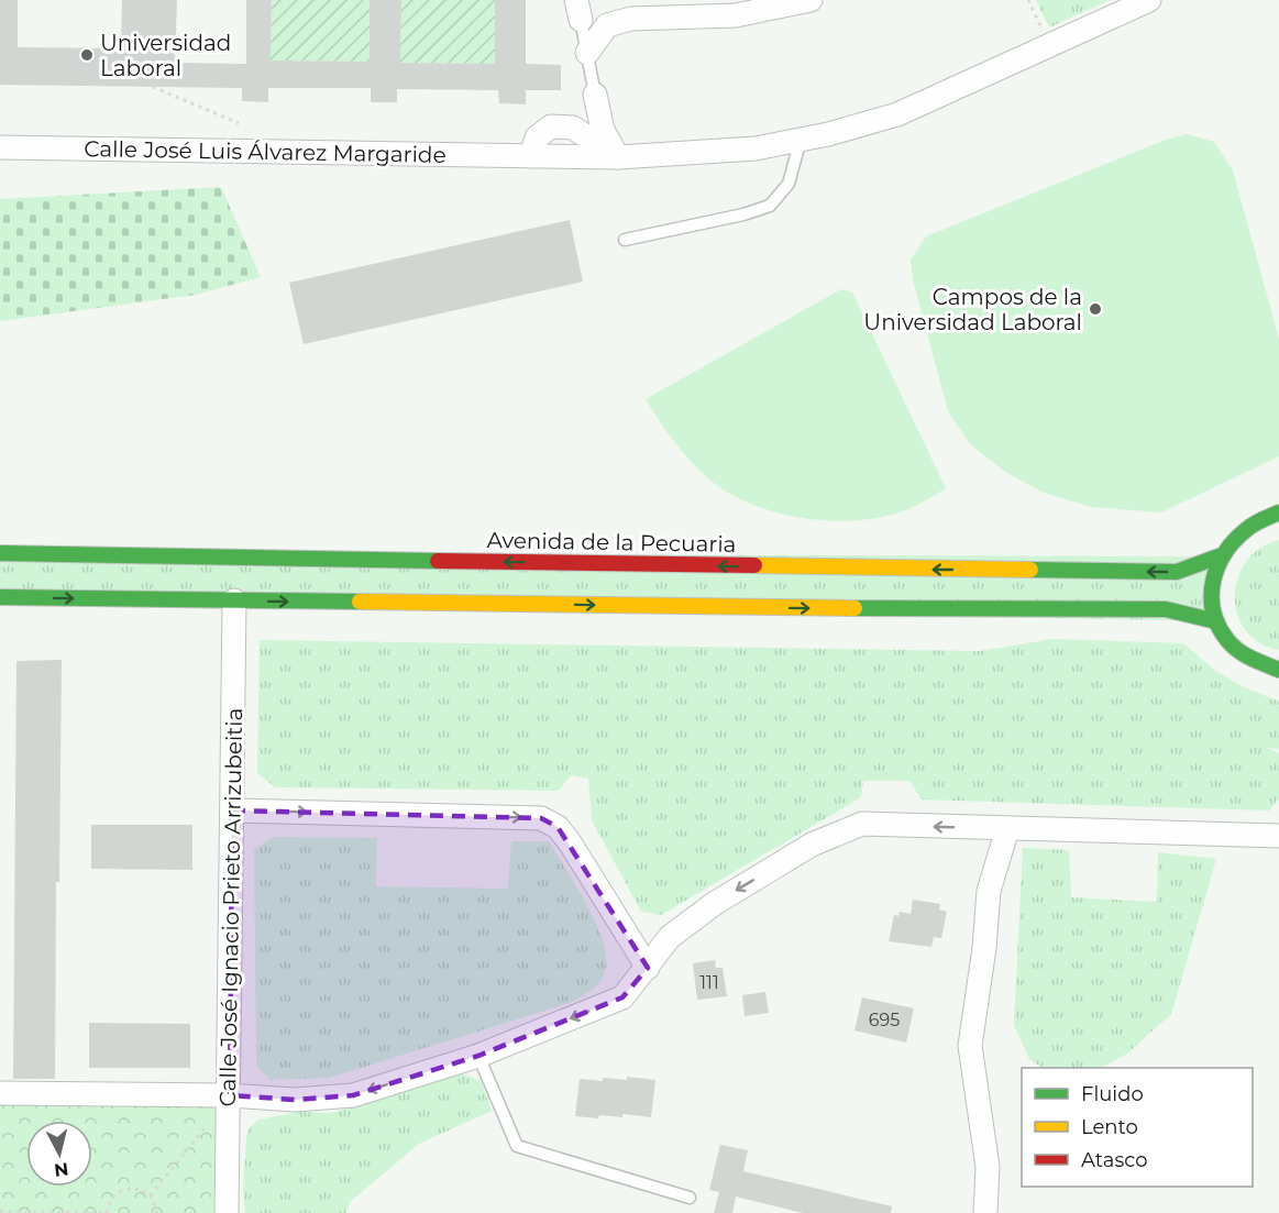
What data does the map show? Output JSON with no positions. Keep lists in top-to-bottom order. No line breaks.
{"streets":{"street":["Calle José Luis Álvarez Margaride","Avenida de la Pecuaria","Calle José Ignacio Prieto Arrizubeitia"]},"places":["Universidad Laboral","Campos de la Universidad Laboral"],"house_numbers":["111","695"],"legend":["Fluido","Lento","Atasco"],"north":"bottom"}
